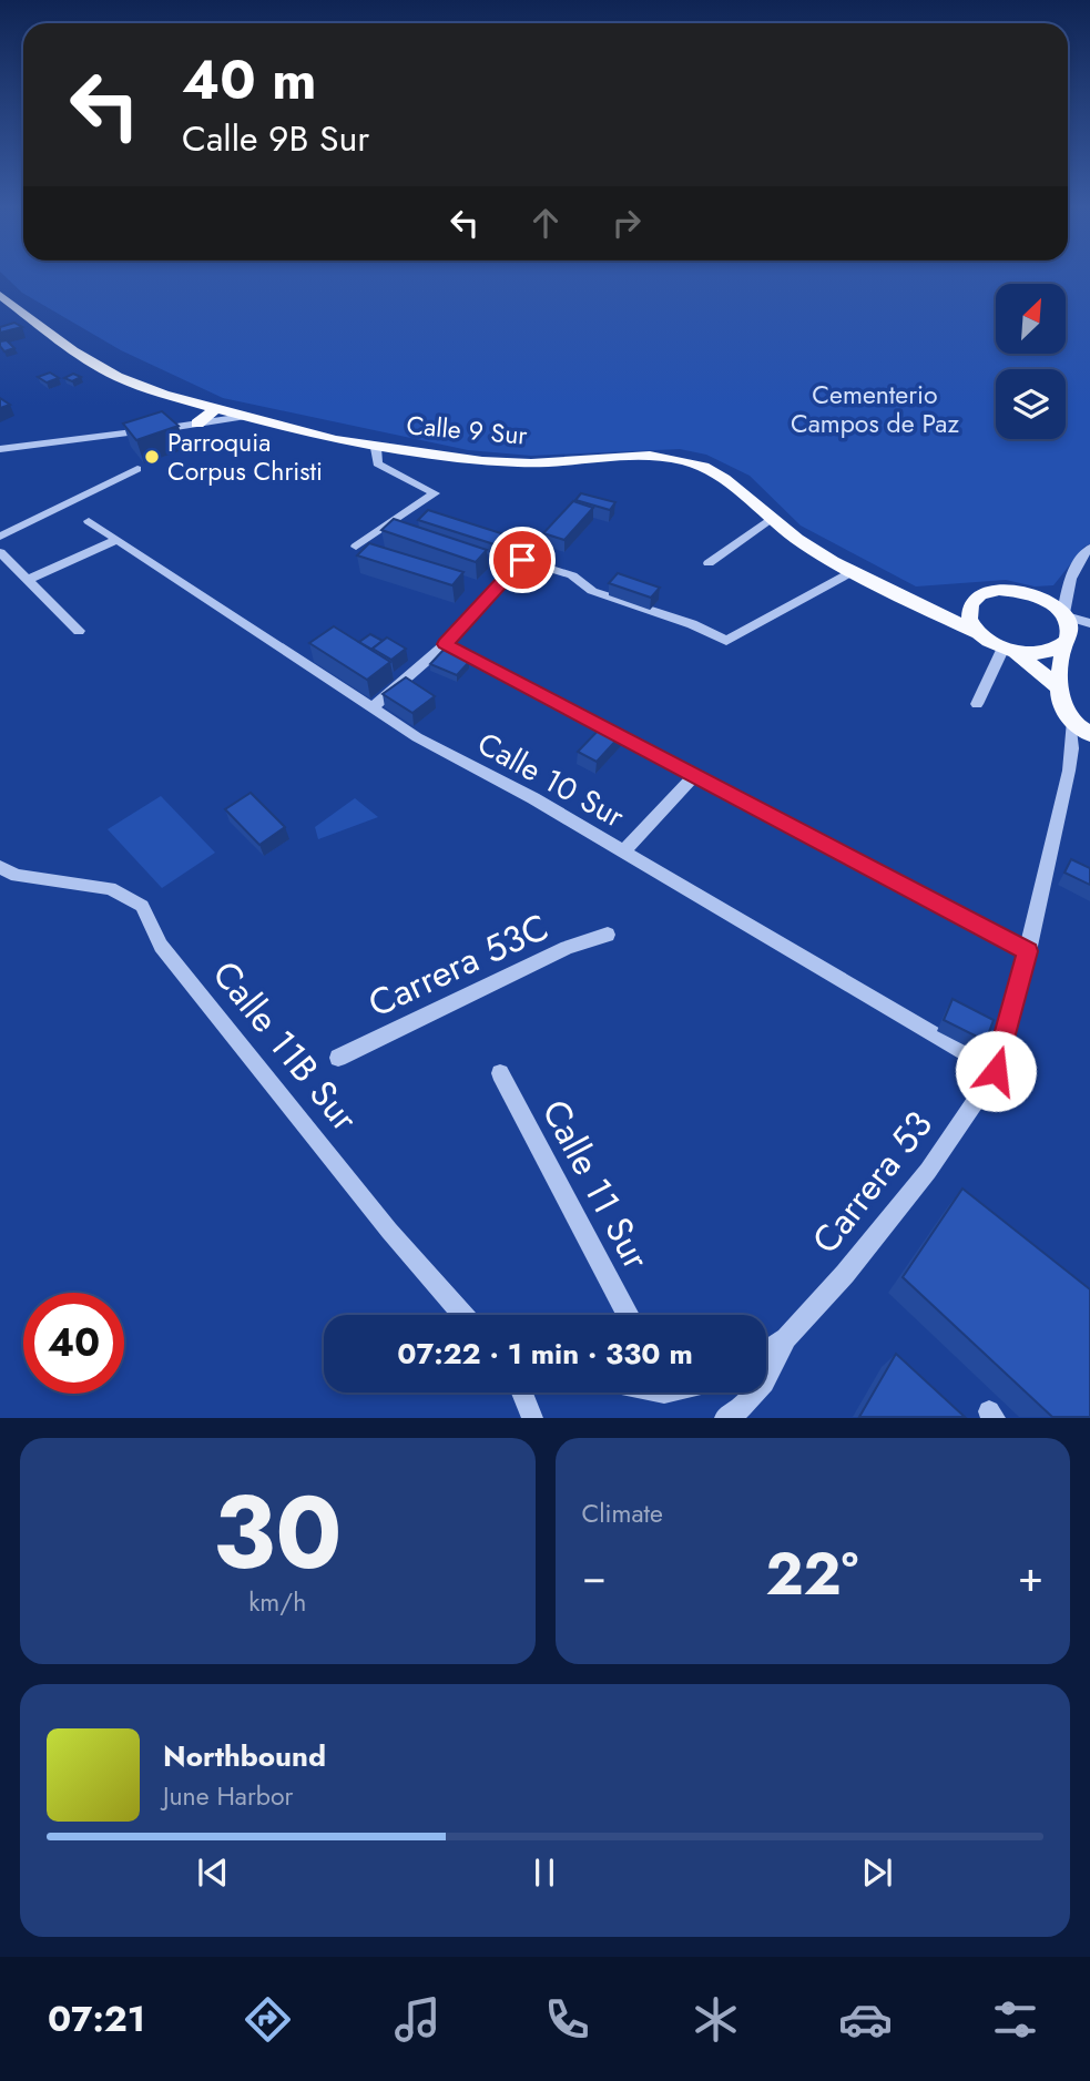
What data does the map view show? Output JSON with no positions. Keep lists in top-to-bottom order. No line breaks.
{"streets":{"main road":["Calle 9 Sur","Carrera 53"],"street":["Calle 10 Sur","Carrera 53C","Calle 11B Sur","Calle 11 Sur"]},"crossings":[["Calle 9 Sur","Carrera 53"],["Calle 10 Sur","Carrera 53"]],"parks":["Cementerio Campos de Paz"],"places":["Parroquia Corpus Christi"],"north":"top right","page":{"turn":["40 m","Calle 9B Sur"],"limit":"40","trip":"07:22 · 1 min · 330 m","tile":[["30","km/h"],"Climate"],"heat":["−","22°","+"],"song":["Northbound","June Harbor"],"tabs":"07:21"}}
